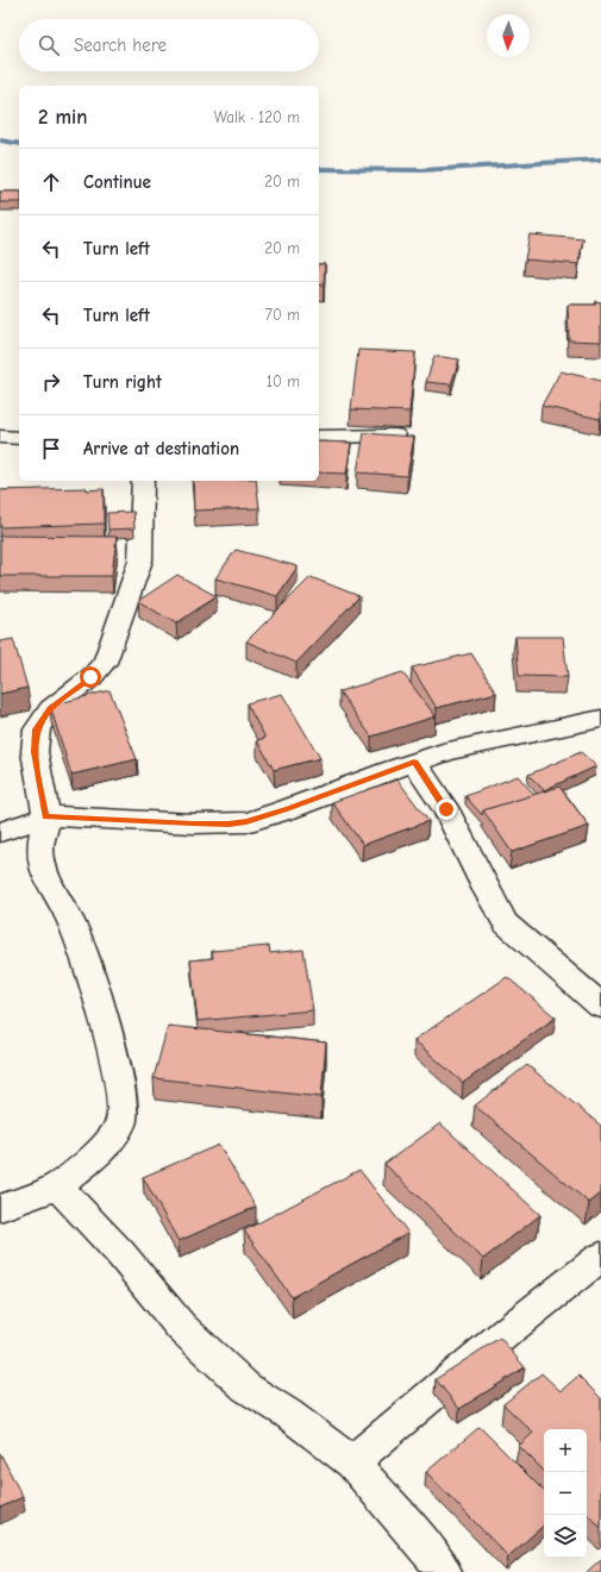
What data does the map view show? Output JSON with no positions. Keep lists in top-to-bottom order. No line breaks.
{"north":"bottom","page":{"search":"Search here","heading":["2 min","Walk · 120 m"],"list":[["Continue","20 m"],["Turn left","20 m"],["Turn left","70 m"],["Turn right","10 m"],"Arrive at destination"],"map_buttons":["+","−"]}}
